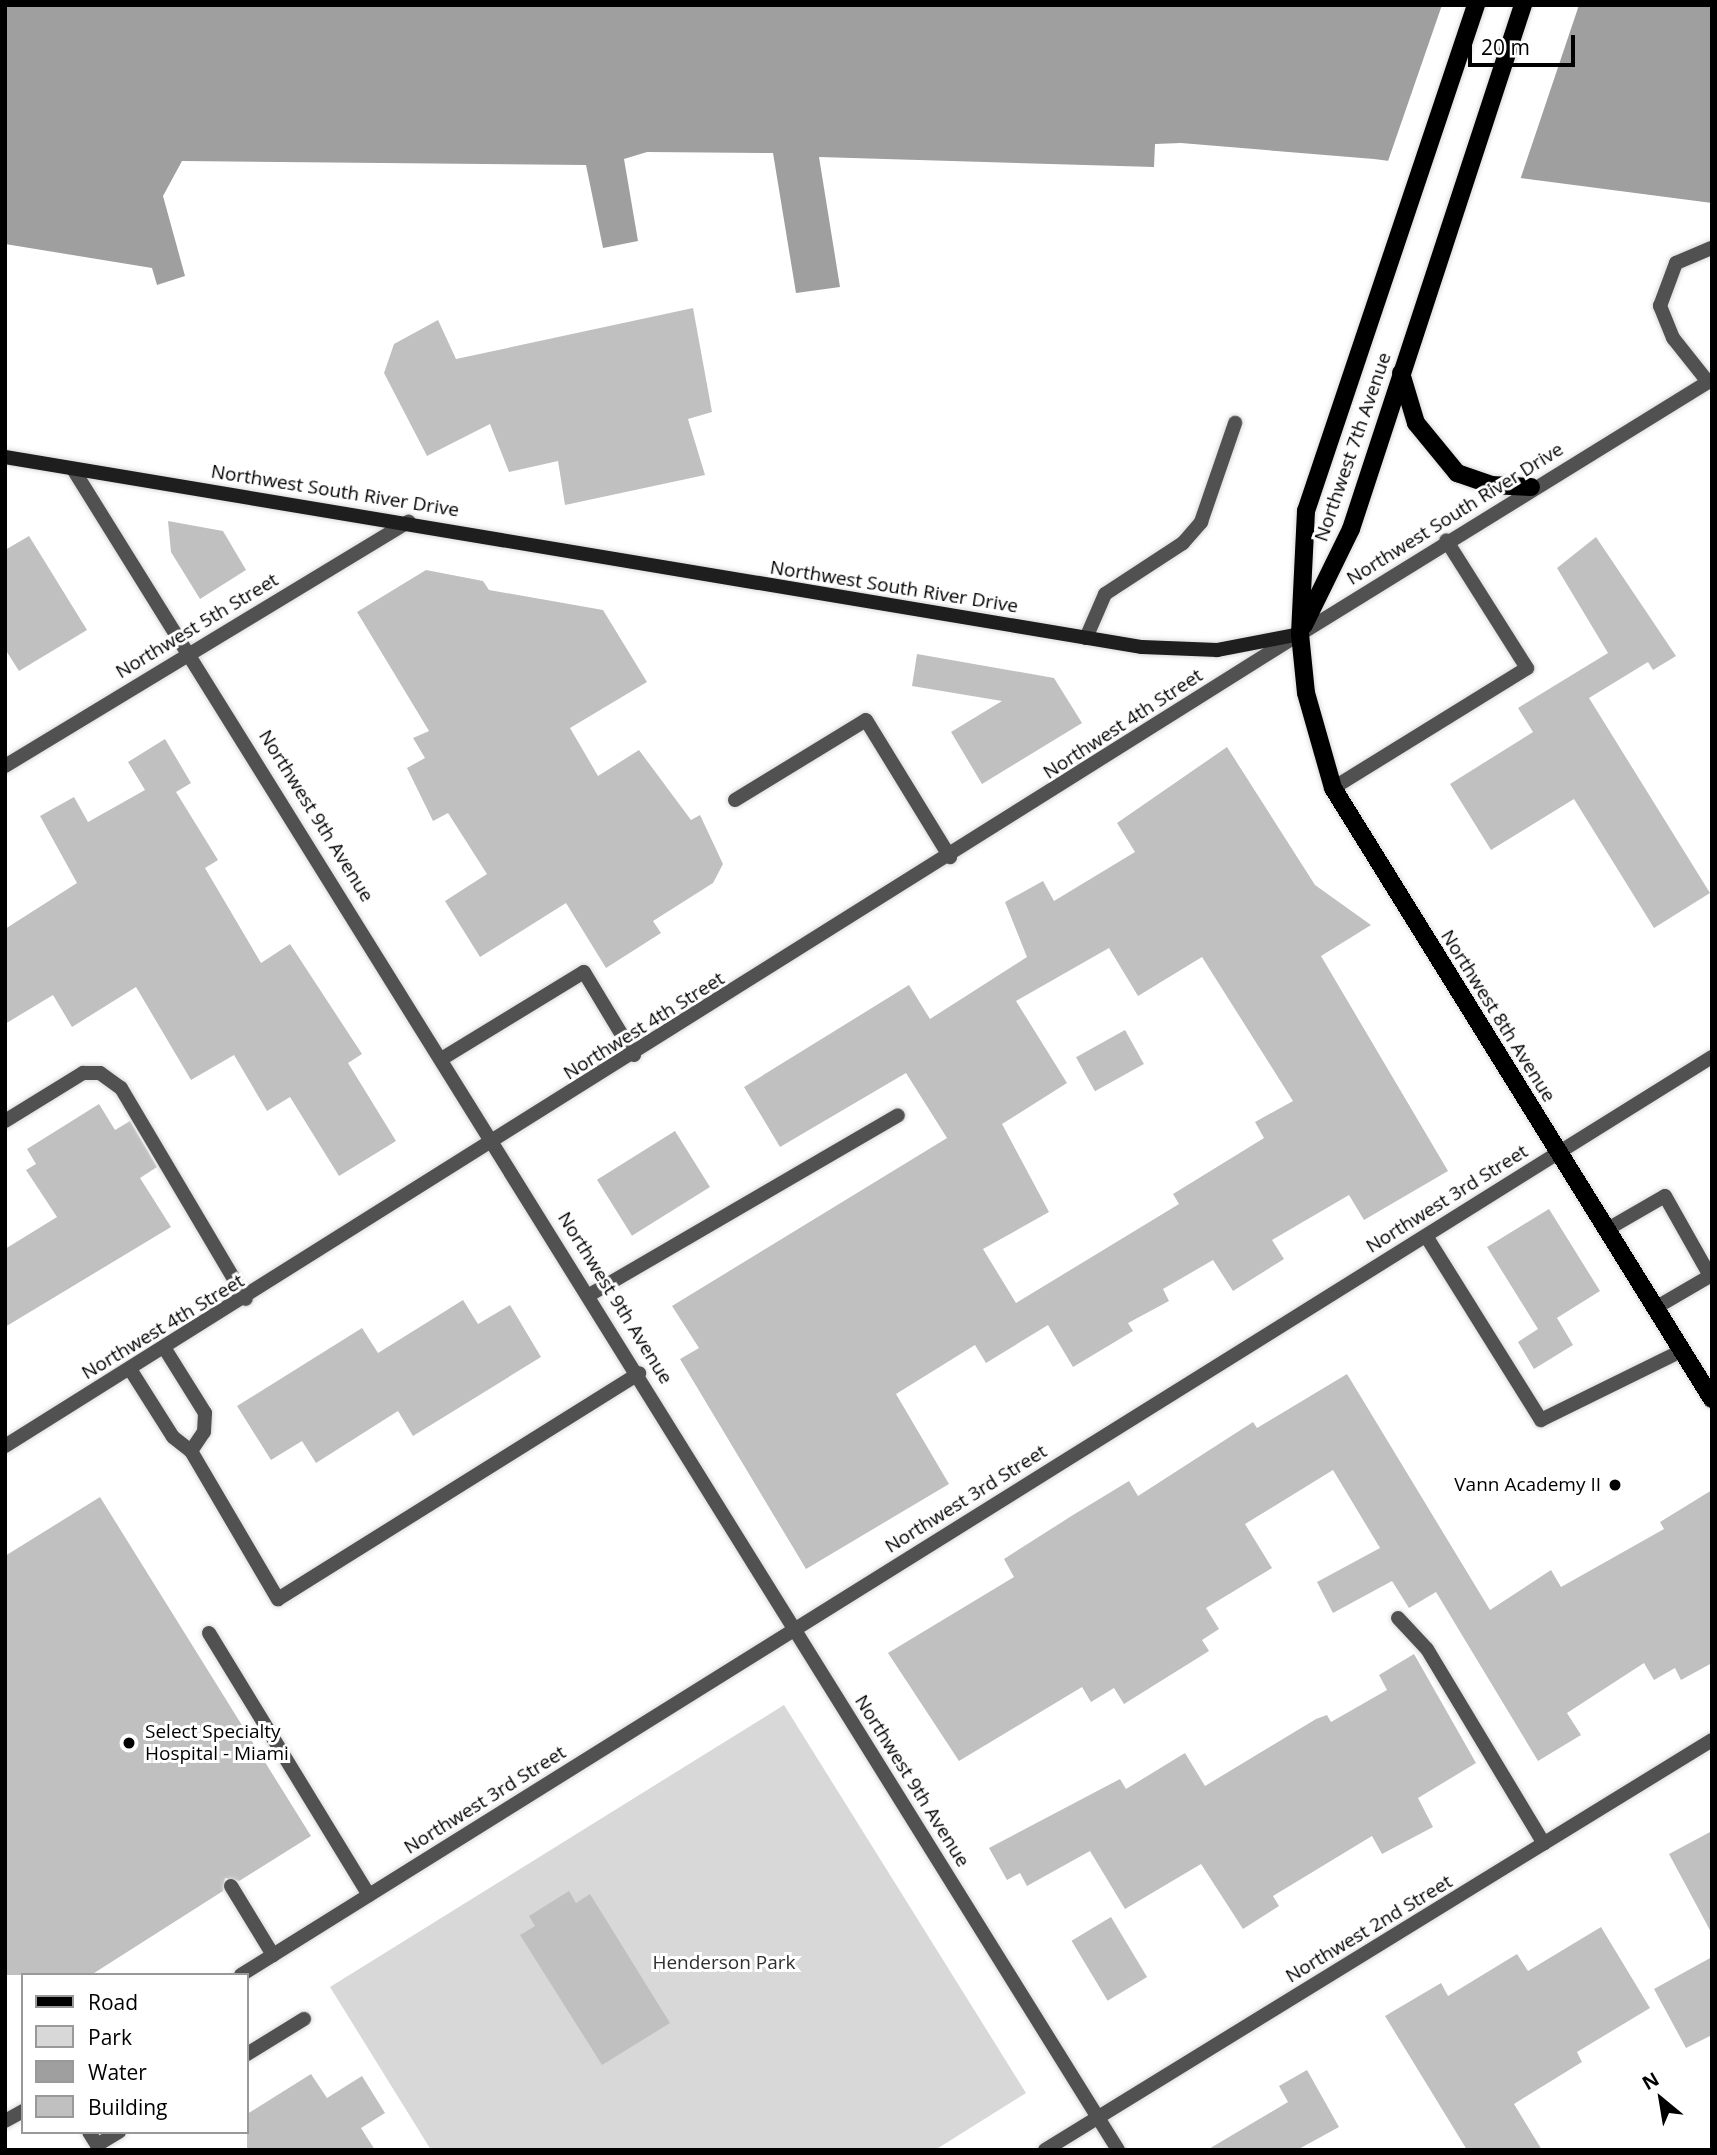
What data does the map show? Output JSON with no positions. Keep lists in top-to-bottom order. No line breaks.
{"streets":{"main road":["Northwest 7th Avenue","Northwest South River Drive","Northwest 8th Avenue"],"street":["Northwest 5th Street","Northwest 4th Street","Northwest 9th Avenue","Northwest 3rd Street","Northwest 2nd Street"]},"crossings":[["Northwest 7th Avenue","Northwest South River Drive"],["Northwest 7th Avenue","Northwest 4th Street"],["Northwest 7th Avenue","Northwest 8th Avenue"],["Northwest South River Drive","Northwest 5th Street"],["Northwest South River Drive","Northwest 4th Street"],["Northwest South River Drive","Northwest 9th Avenue"],["Northwest South River Drive","Northwest 8th Avenue"],["Northwest 5th Street","Northwest 9th Avenue"],["Northwest 4th Street","Northwest 9th Avenue"],["Northwest 4th Street","Northwest 8th Avenue"],["Northwest 9th Avenue","Northwest 3rd Street"],["Northwest 9th Avenue","Northwest 2nd Street"],["Northwest 8th Avenue","Northwest 3rd Street"]],"parks":["Henderson Park"],"places":["Vann Academy II","Select Specialty Hospital - Miami"],"legend":["Road","Park","Water","Building"],"scale_bar":"20 m","north":"top left"}
